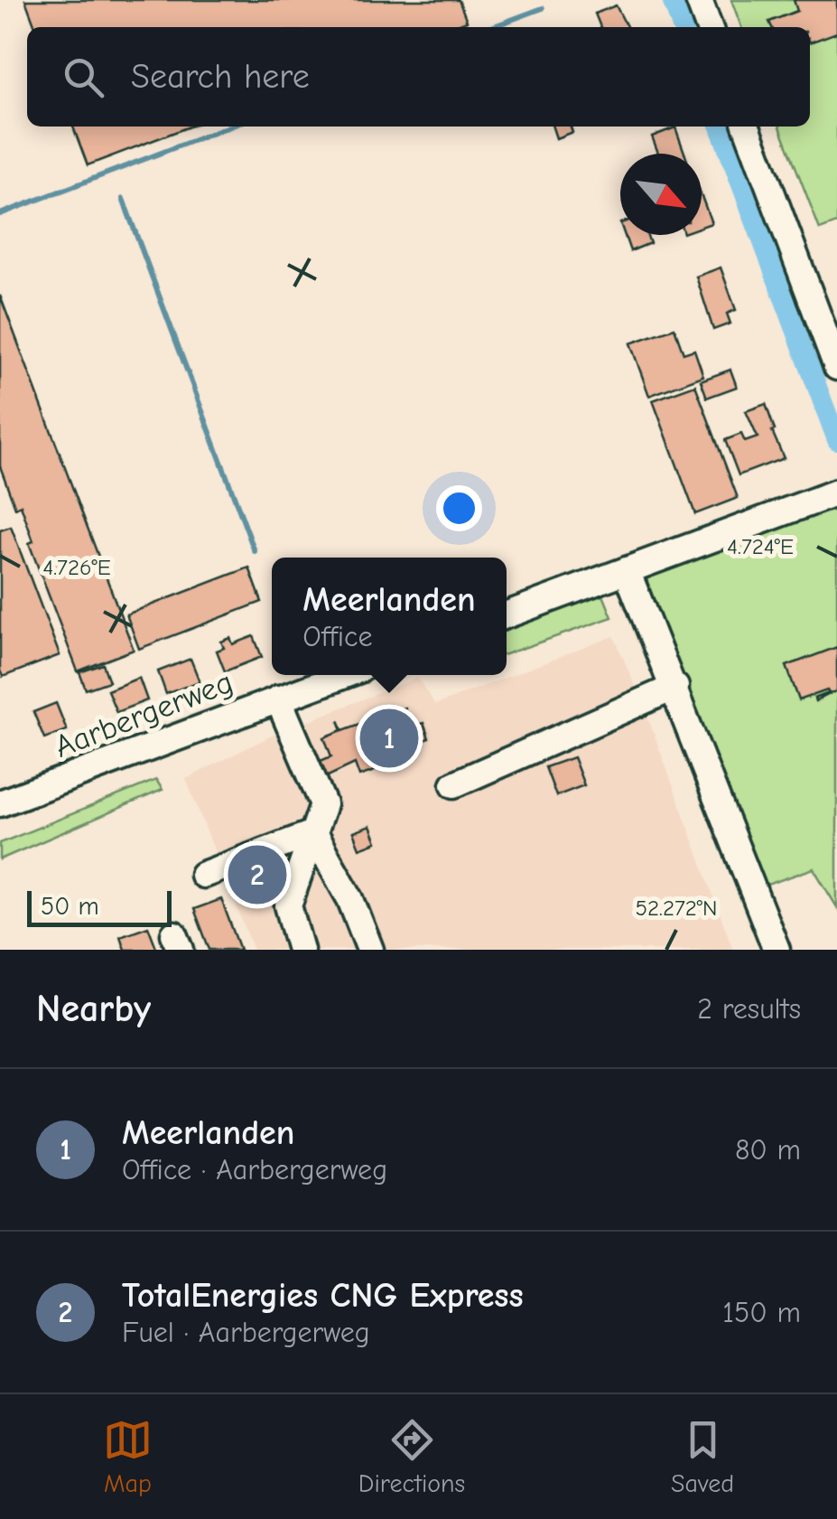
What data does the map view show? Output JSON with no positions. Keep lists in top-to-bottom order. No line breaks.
{"streets":{"street":["Aarbergerweg"]},"scale_bar":"50 m","north":"bottom right","page":{"search":"Search here","popup":["Meerlanden","Office"],"pins":["1","2"],"scale":"50 m","heading":["Nearby","2 results"],"list":[{"mark":"1","name":"Meerlanden","note":"Office · Aarbergerweg","value":"80 m"},{"mark":"2","name":"TotalEnergies CNG Express","note":"Fuel · Aarbergerweg","value":"150 m"}],"nav":["Map","Directions","Saved"]},"coordinates":["4.724°E","4.726°E","52.272°N"]}
